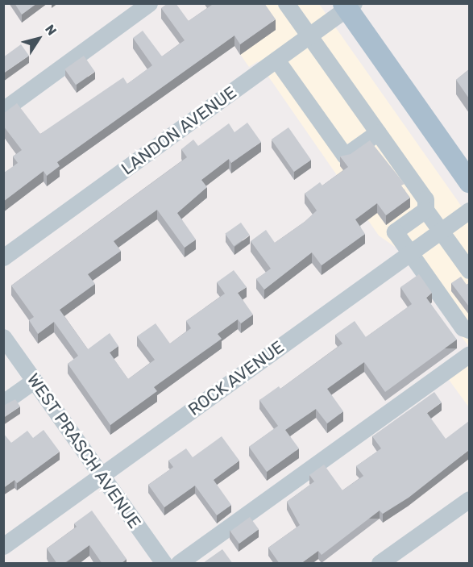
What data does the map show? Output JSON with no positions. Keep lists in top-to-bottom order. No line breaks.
{"streets":{"street":["LANDON AVENUE","ROCK AVENUE","WEST PRASCH AVENUE"]},"crossings":[["ROCK AVENUE","WEST PRASCH AVENUE"]],"north":"top right"}
